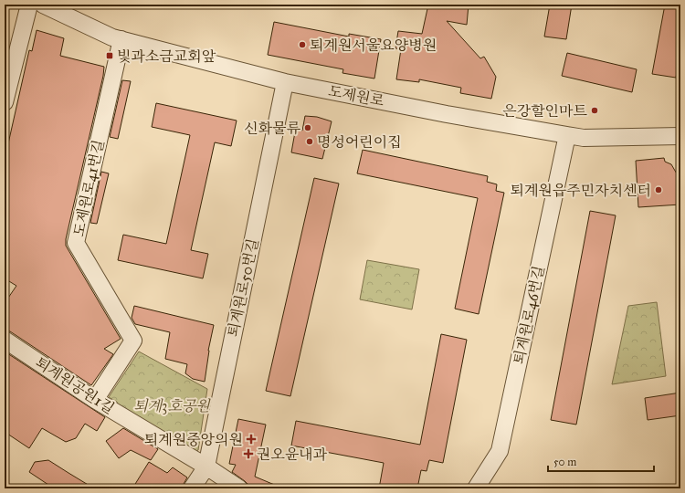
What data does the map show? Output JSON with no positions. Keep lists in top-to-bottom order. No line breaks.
{"streets":{"street":["도제원로","도제원로41번길","퇴계원로50번길","퇴계원로46번길","퇴계원공원1길"]},"crossings":[["도제원로","도제원로41번길"],["도제원로","퇴계원로50번길"],["도제원로","퇴계원로46번길"],["도제원로41번길","퇴계원공원1길"],["퇴계원로50번길","퇴계원공원1길"]],"parks":["퇴계3호공원"],"places":{"other":["퇴계원서울요양병원","은강할인마트","신화물류","명성어린이집","퇴계원읍주민자치센터"],"transit":["빛과소금교회앞"],"health":["퇴계원중앙의원","권오윤내과"]},"scale_bar":"50 m"}
